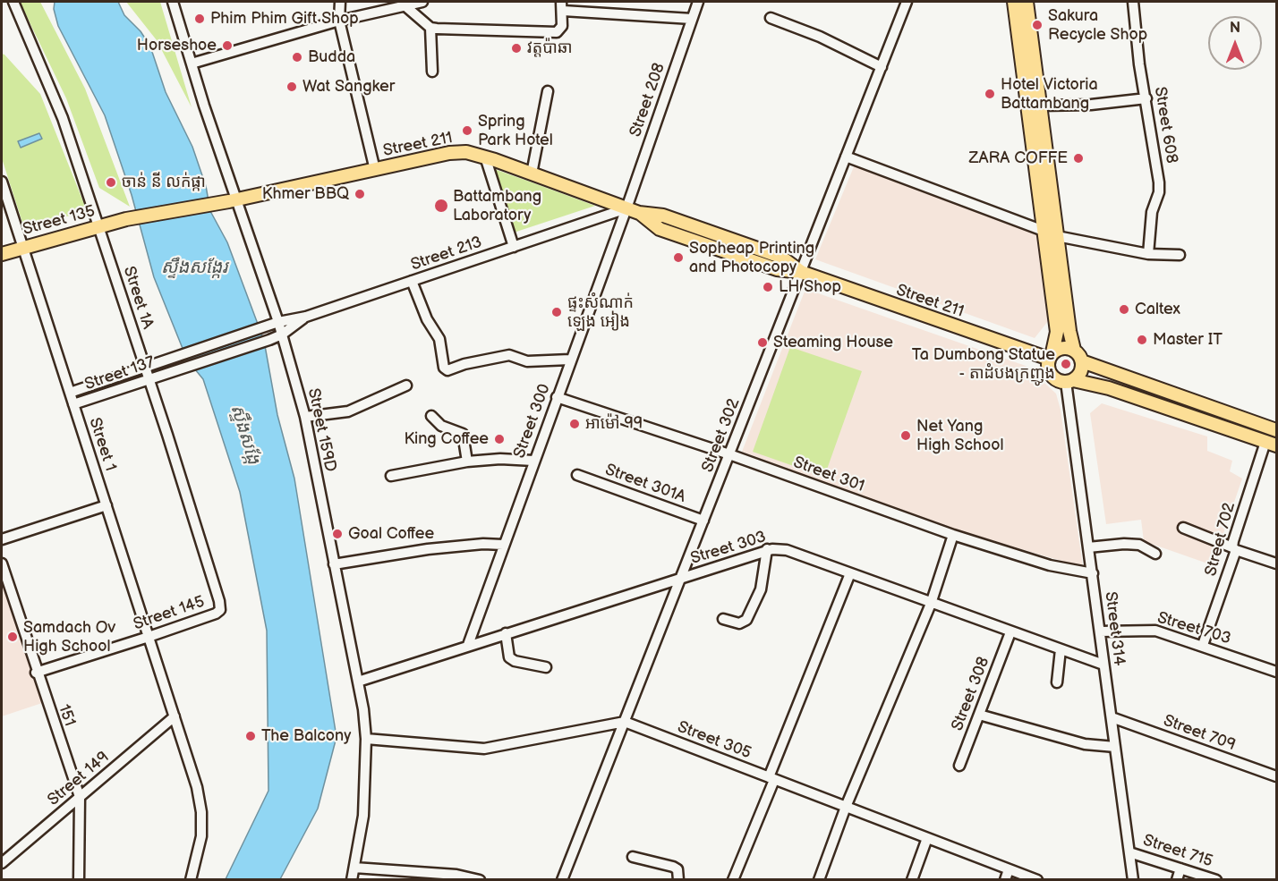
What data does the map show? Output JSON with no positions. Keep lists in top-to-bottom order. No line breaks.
{"streets":{"main road":["Street 211","Street 135"],"street":["Street 208","Street 608","Street 213","Street 1A","Street 137","Street 300","Street 159D","Street 302","Street 1","Street 301","Street 301A","Street 702","Street 303","Street 145","Street 314","Street 703","Street 308","151","Street 709","Street 305","Street 149","Street 715"]},"crossings":[["Street 208","Street 211"],["Street 208","Street 213"],["Street 208","Street 300"],["Street 211","Street 135"],["Street 211","Street 213"],["Street 211","Street 300"],["Street 211","Street 159D"],["Street 211","Street 302"],["Street 211","Street 314"],["Street 135","Street 1A"],["Street 135","Street 1"],["Street 213","Street 1A"],["Street 213","Street 137"],["Street 213","Street 300"],["Street 213","Street 159D"],["Street 1A","Street 137"],["Street 1A","Street 145"],["Street 137","Street 1"],["Street 300","Street 301"],["Street 300","Street 303"],["Street 159D","Street 303"],["Street 302","Street 301"],["Street 302","Street 301A"],["Street 302","Street 303"],["Street 302","Street 305"],["Street 1","Street 145"],["Street 1","Street 149"],["Street 301","Street 314"],["Street 702","Street 703"],["Street 303","Street 314"],["Street 303","Street 308"],["Street 145","151"],["Street 314","Street 703"],["Street 314","Street 709"],["Street 314","Street 715"],["151","Street 149"]],"water":["ស្ទឹងសង្កែរ","ស្ទឹងសង្កែ"],"places":["Phim Phim Gift Shop","Sakura Recycle Shop","Horseshoe","វត្តប៉ាឆា","Budda","Wat Sangker","Hotel Victoria Battambang","Spring Park Hotel","ZARA COFFE","ចាន់ នី លក់ផ្កា","Khmer BBQ","Battambang Laboratory","Sopheap Printing and Photocopy","LH Shop","Caltex","ផ្ទះសំណាក់ ឡេង អៀង","Master IT","Steaming House","Ta Dumbong Statue - តាដំបងក្រញូង","អាម៉ៅ 99","Net Yang High School","King Coffee","Goal Coffee","Samdach Ov High School","The Balcony"],"north":"top"}
